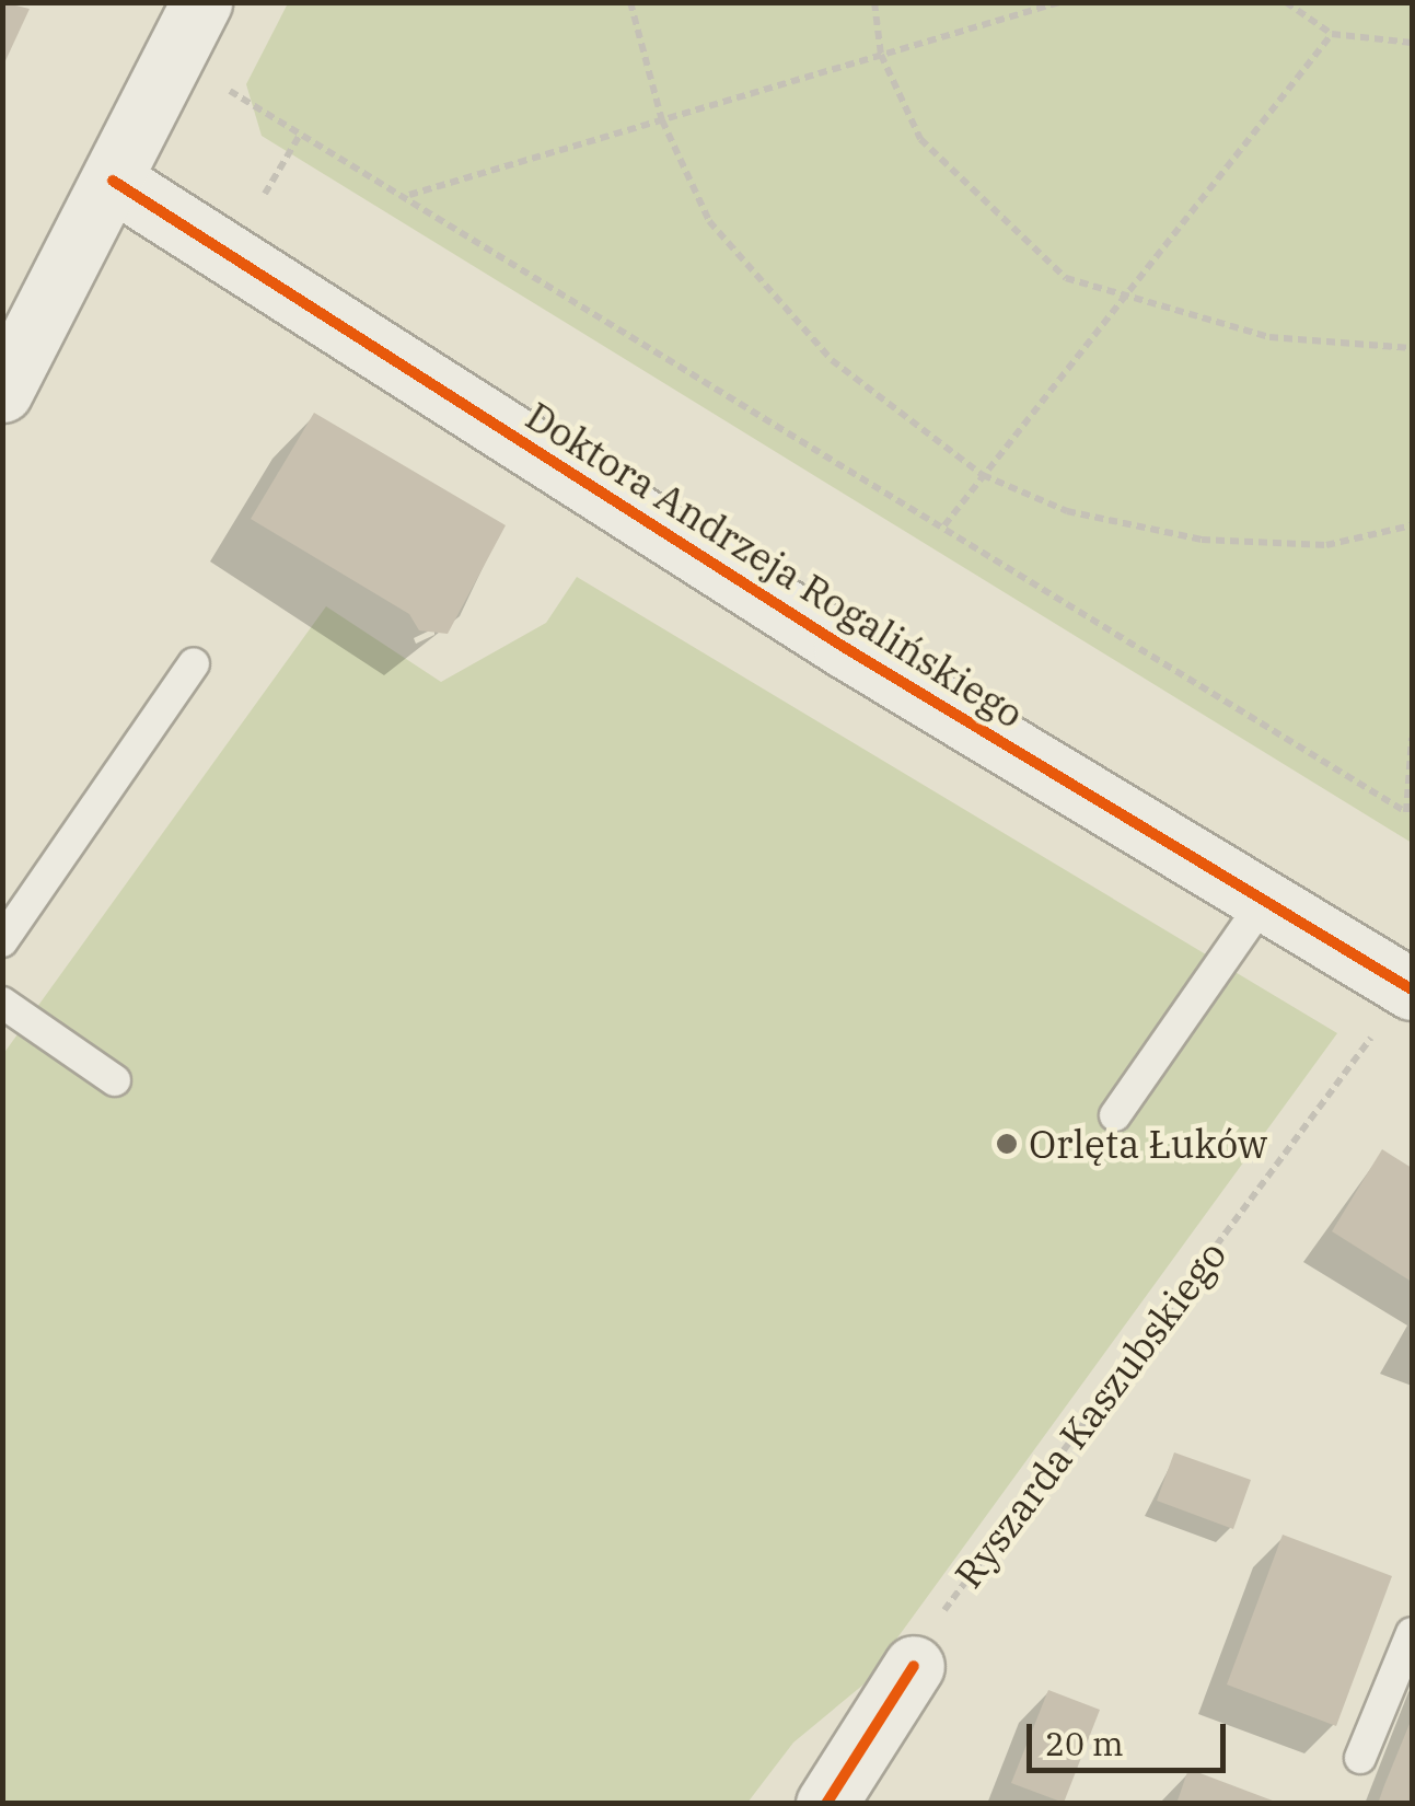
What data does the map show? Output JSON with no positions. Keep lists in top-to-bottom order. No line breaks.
{"streets":{"street":["Doktora Andrzeja Rogalińskiego"],"path":["Ryszarda Kaszubskiego"]},"places":["Orlęta Łuków"],"scale_bar":"20 m"}
